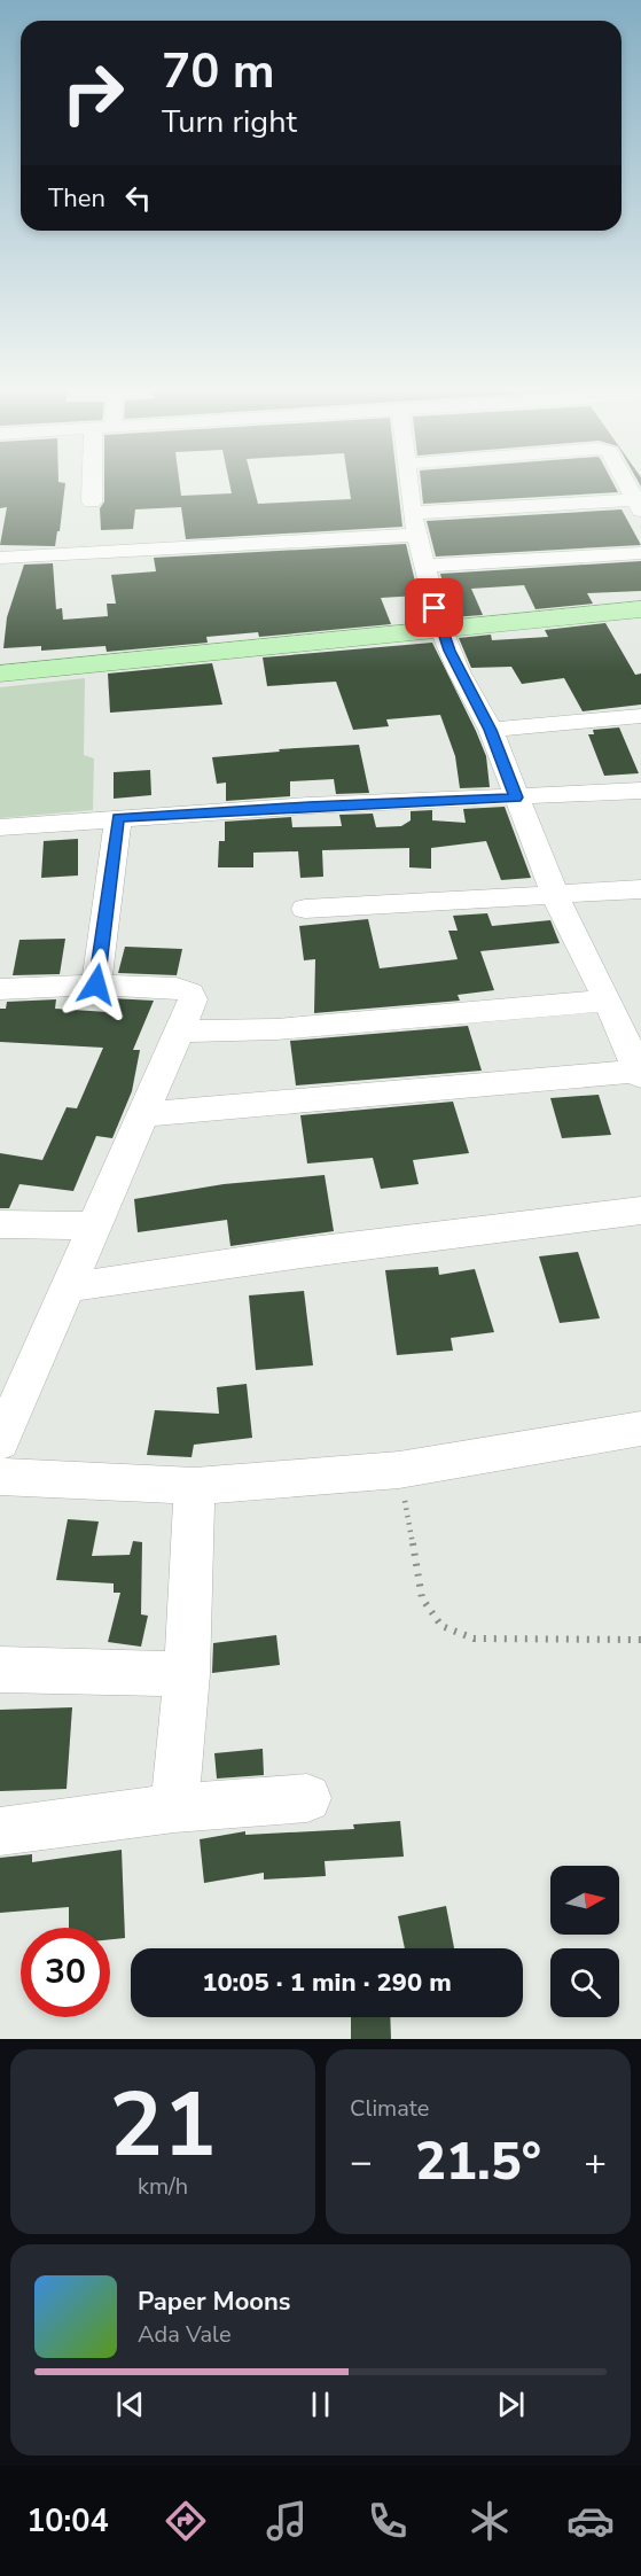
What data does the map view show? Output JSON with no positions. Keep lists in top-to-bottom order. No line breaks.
{"north":"right","page":{"turn":["70 m","Turn right"],"then":"Then","limit":"30","trip":"10:05 · 1 min · 290 m","tile":[["21","km/h"],"Climate"],"heat":["−","21.5°","+"],"song":["Paper Moons","Ada Vale"],"tabs":"10:04"}}
